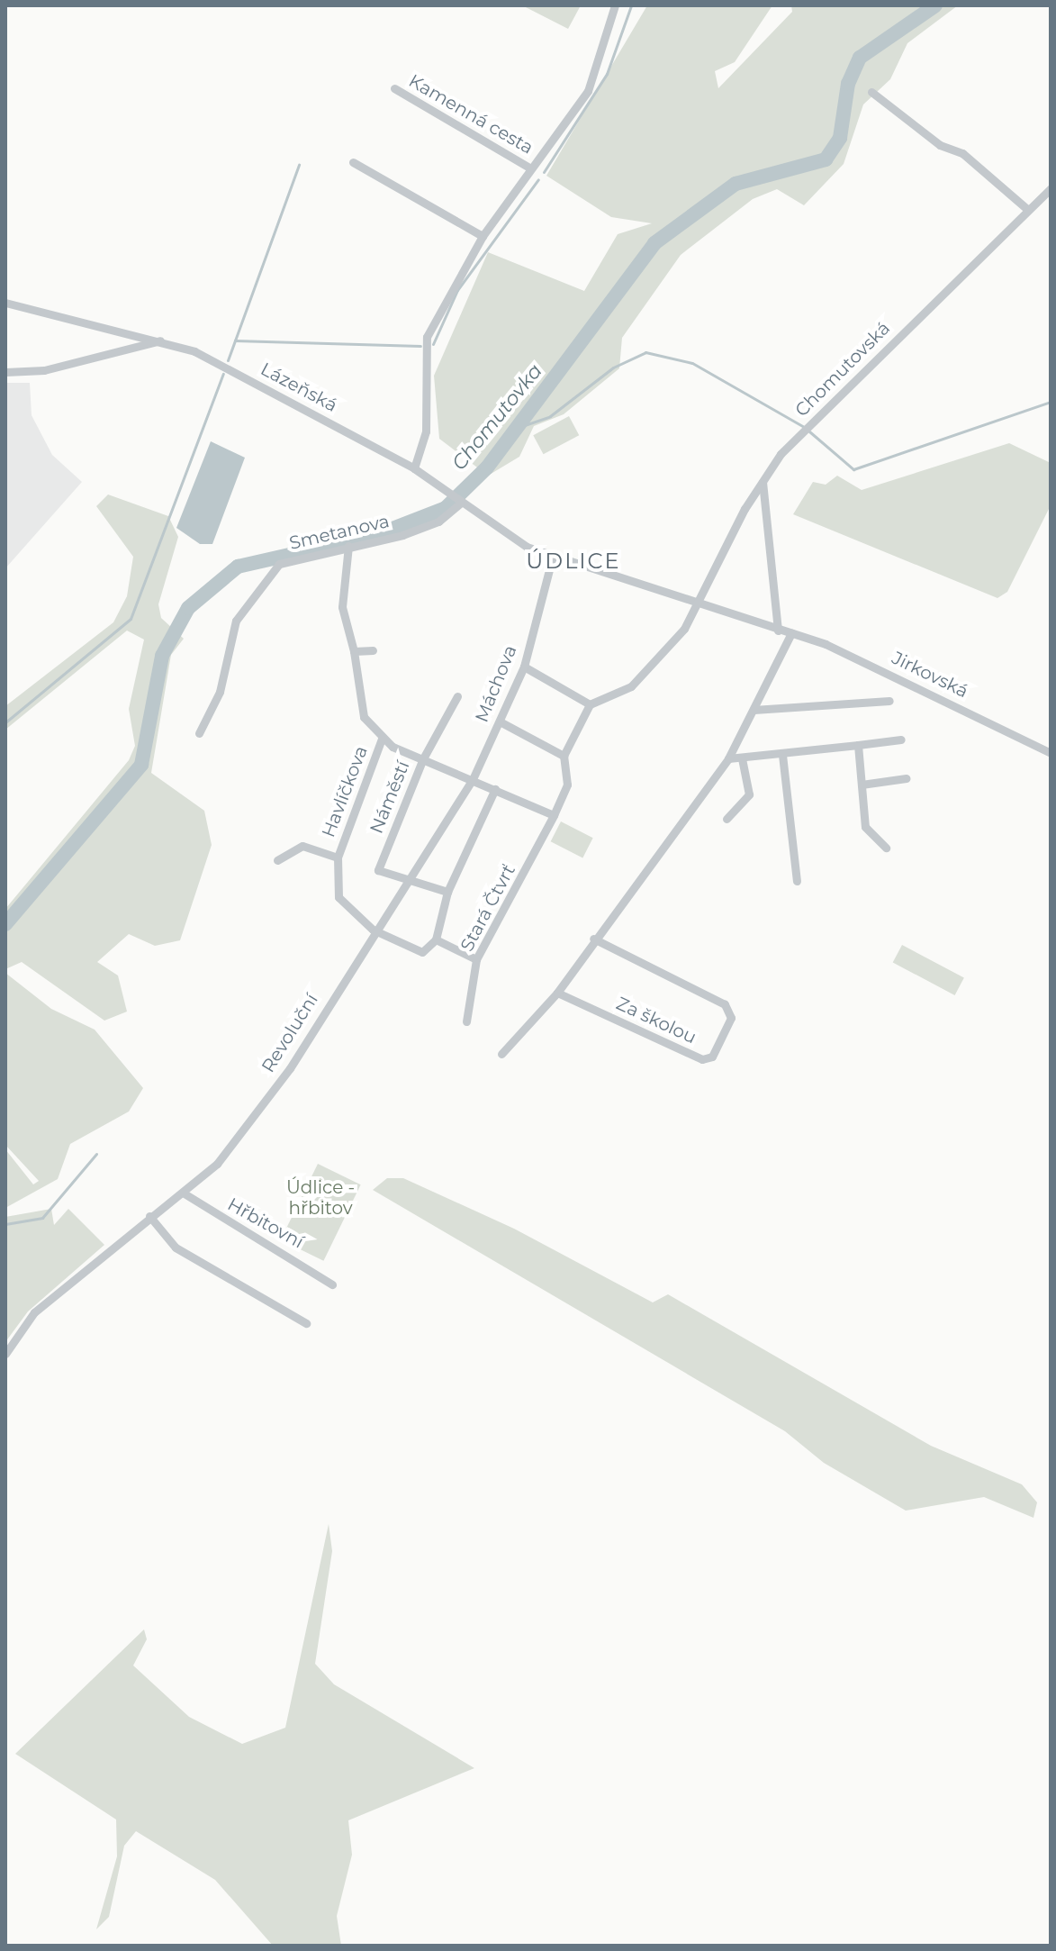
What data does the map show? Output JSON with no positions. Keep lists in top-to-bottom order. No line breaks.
{"streets":{"street":["Kamenná cesta","Chomutovská","Lázeňská","Smetanova","Jirkovská","Máchova","Havlíčkova","Náměstí","Stará Čtvrť","Za školou","Revoluční","Hřbitovní"]},"crossings":[["Kamenná cesta","Lázeňská"],["Chomutovská","Jirkovská"],["Lázeňská","Smetanova"],["Lázeňská","Jirkovská"],["Lázeňská","Máchova"],["Jirkovská","Máchova"],["Máchova","Náměstí"],["Havlíčkova","Revoluční"],["Náměstí","Revoluční"],["Revoluční","Hřbitovní"]],"districts":["ÚDLICE"],"water":["Chomutovka"],"parks":["Údlice - hřbitov"]}
